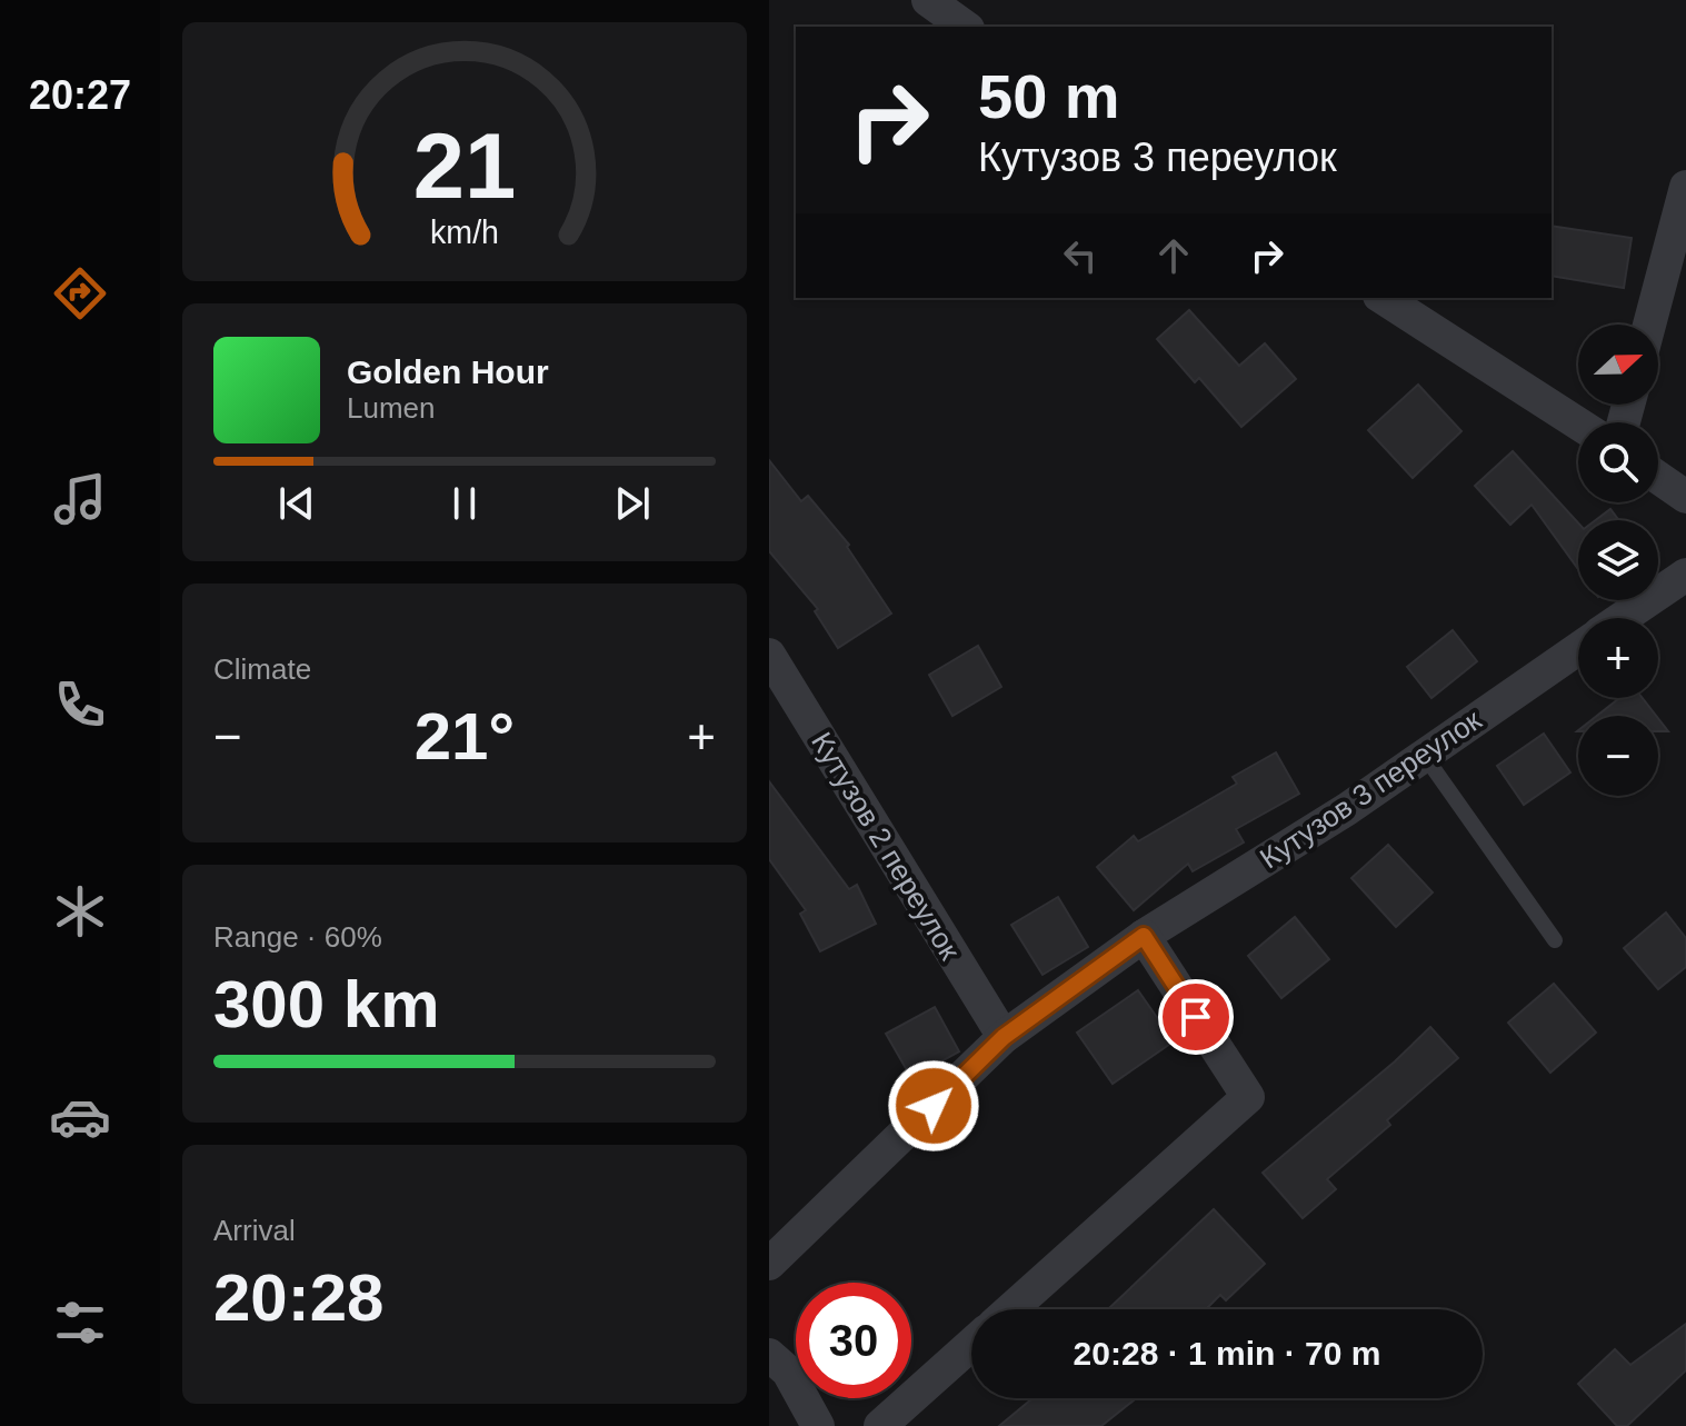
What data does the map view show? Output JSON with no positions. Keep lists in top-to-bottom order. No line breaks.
{"streets":{"street":["Кутузов 3 переулок","Кутузов 2 переулок"]},"crossings":[["Кутузов 3 переулок","Кутузов 2 переулок"]],"north":"right","page":{"tabs":"20:27","turn":["50 m","Кутузов 3 переулок"],"map_buttons":["+","−"],"song":["Golden Hour","Lumen"],"tile":["Climate",["Range · 60%","300 km"],["Arrival","20:28"]],"heat":["−","21°","+"],"limit":"30","trip":"20:28 · 1 min · 70 m","gauge":["21","km/h"]}}
